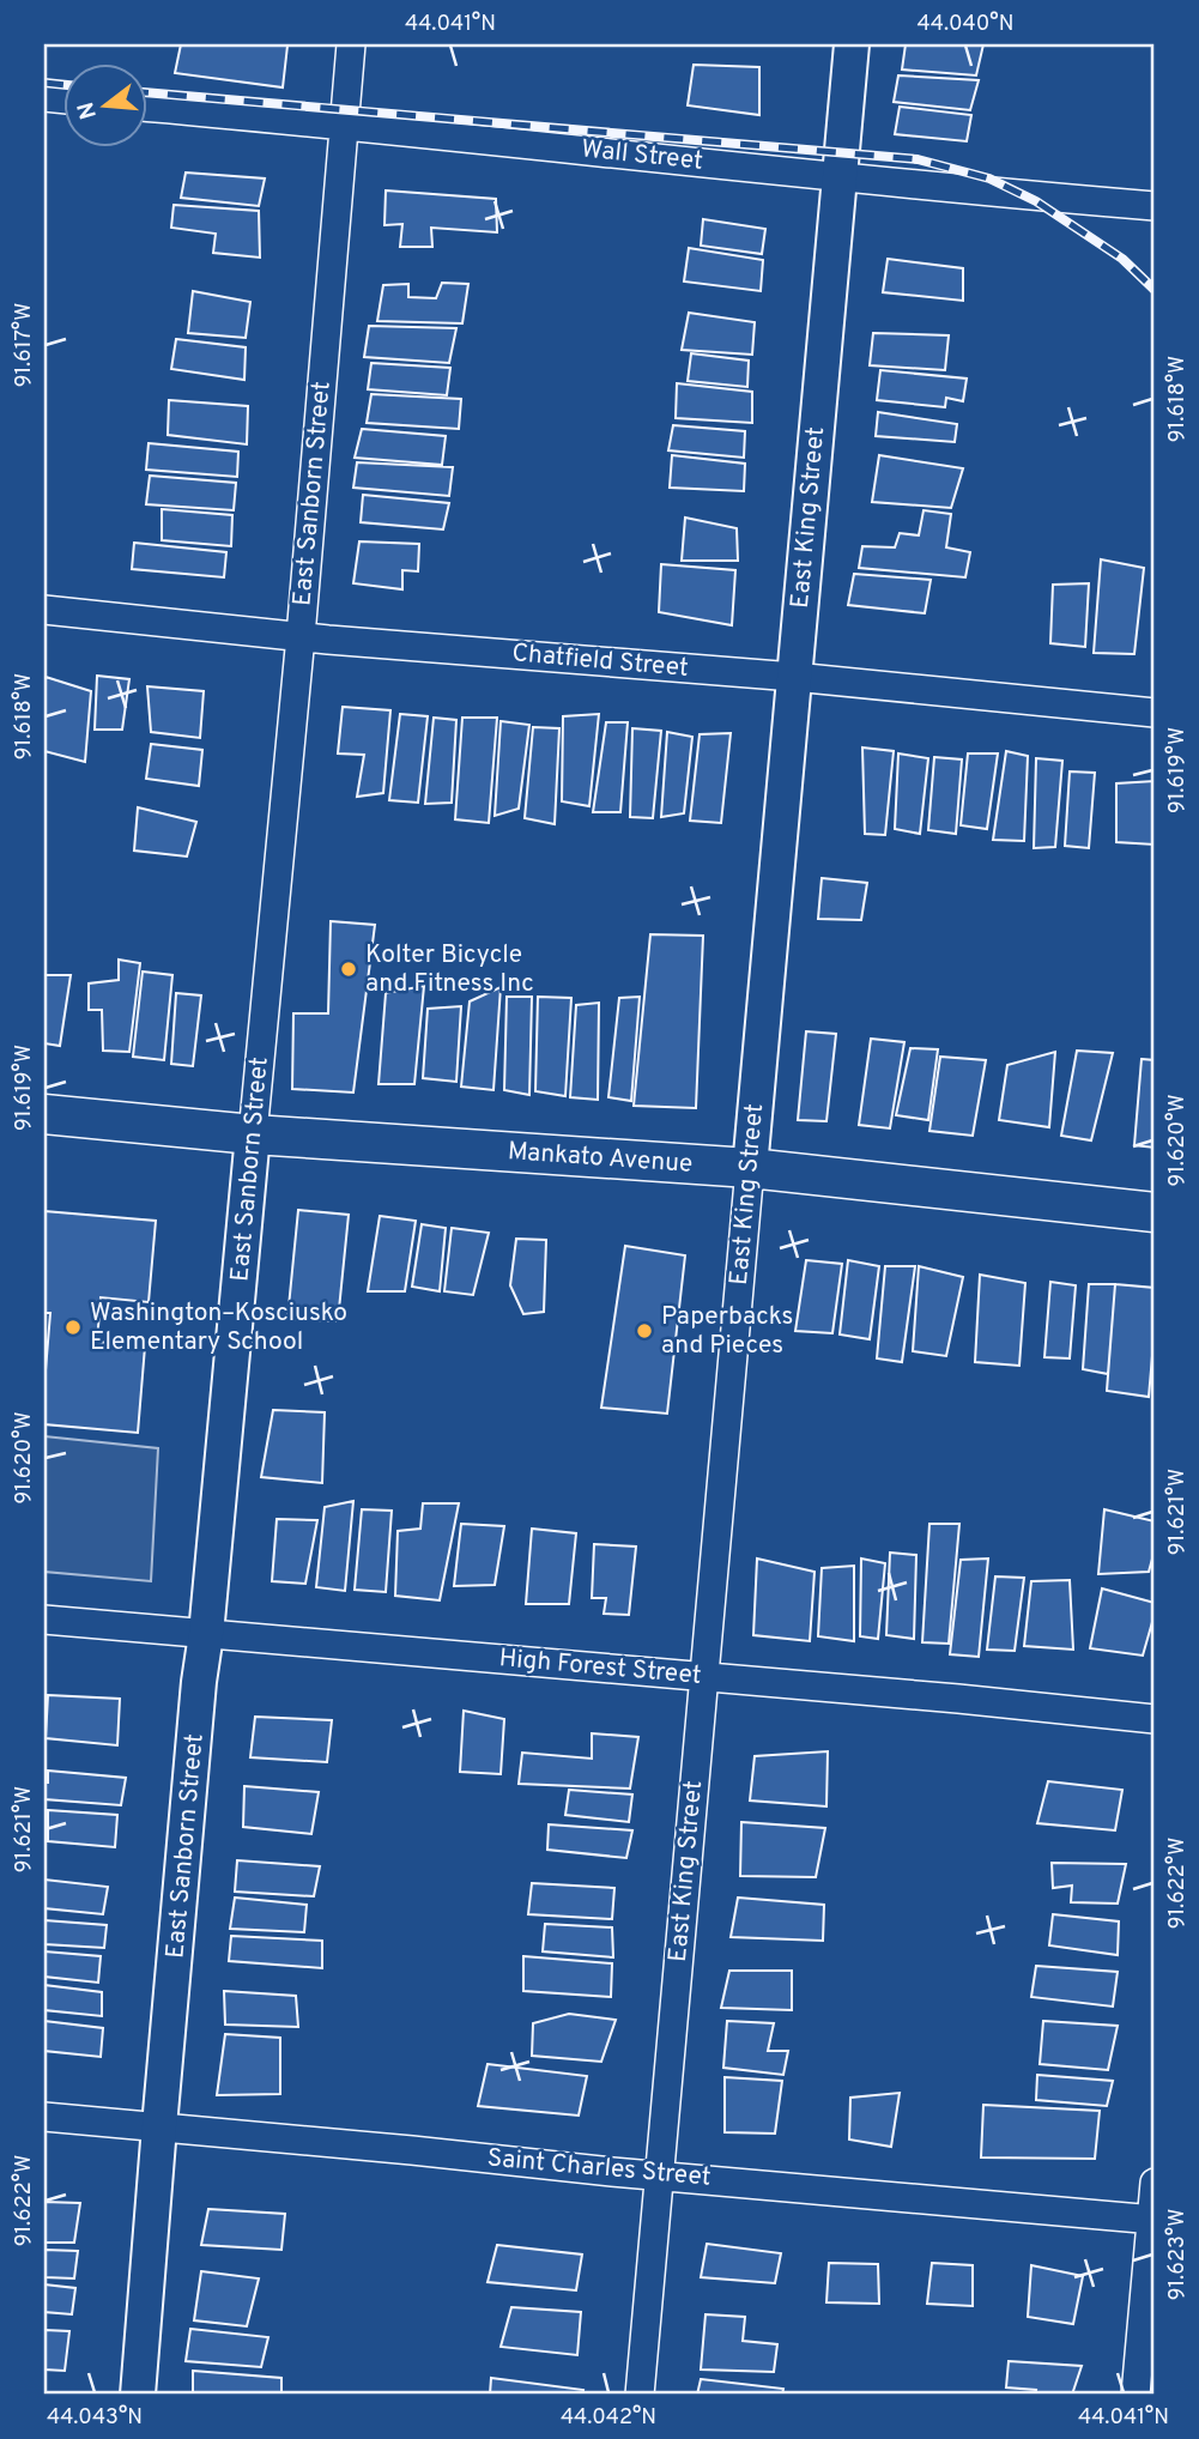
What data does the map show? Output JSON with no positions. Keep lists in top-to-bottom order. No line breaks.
{"streets":{"main road":["Mankato Avenue"],"street":["Wall Street","East Sanborn Street","East King Street","Chatfield Street","High Forest Street","Saint Charles Street"]},"crossings":[["Wall Street","East Sanborn Street"],["Wall Street","East King Street"],["East Sanborn Street","Chatfield Street"],["East Sanborn Street","Mankato Avenue"],["East Sanborn Street","High Forest Street"],["East Sanborn Street","Saint Charles Street"],["East King Street","Chatfield Street"],["East King Street","Mankato Avenue"],["East King Street","High Forest Street"],["East King Street","Saint Charles Street"]],"places":["Kolter Bicycle and Fitness Inc","Washington–Kosciusko Elementary School","Paperbacks and Pieces"],"north":"left","coordinates":["44.041°N","44.040°N","91.617°W","91.618°W","91.619°W","91.620°W","91.621°W","91.622°W","91.623°W","44.043°N","44.042°N"]}
